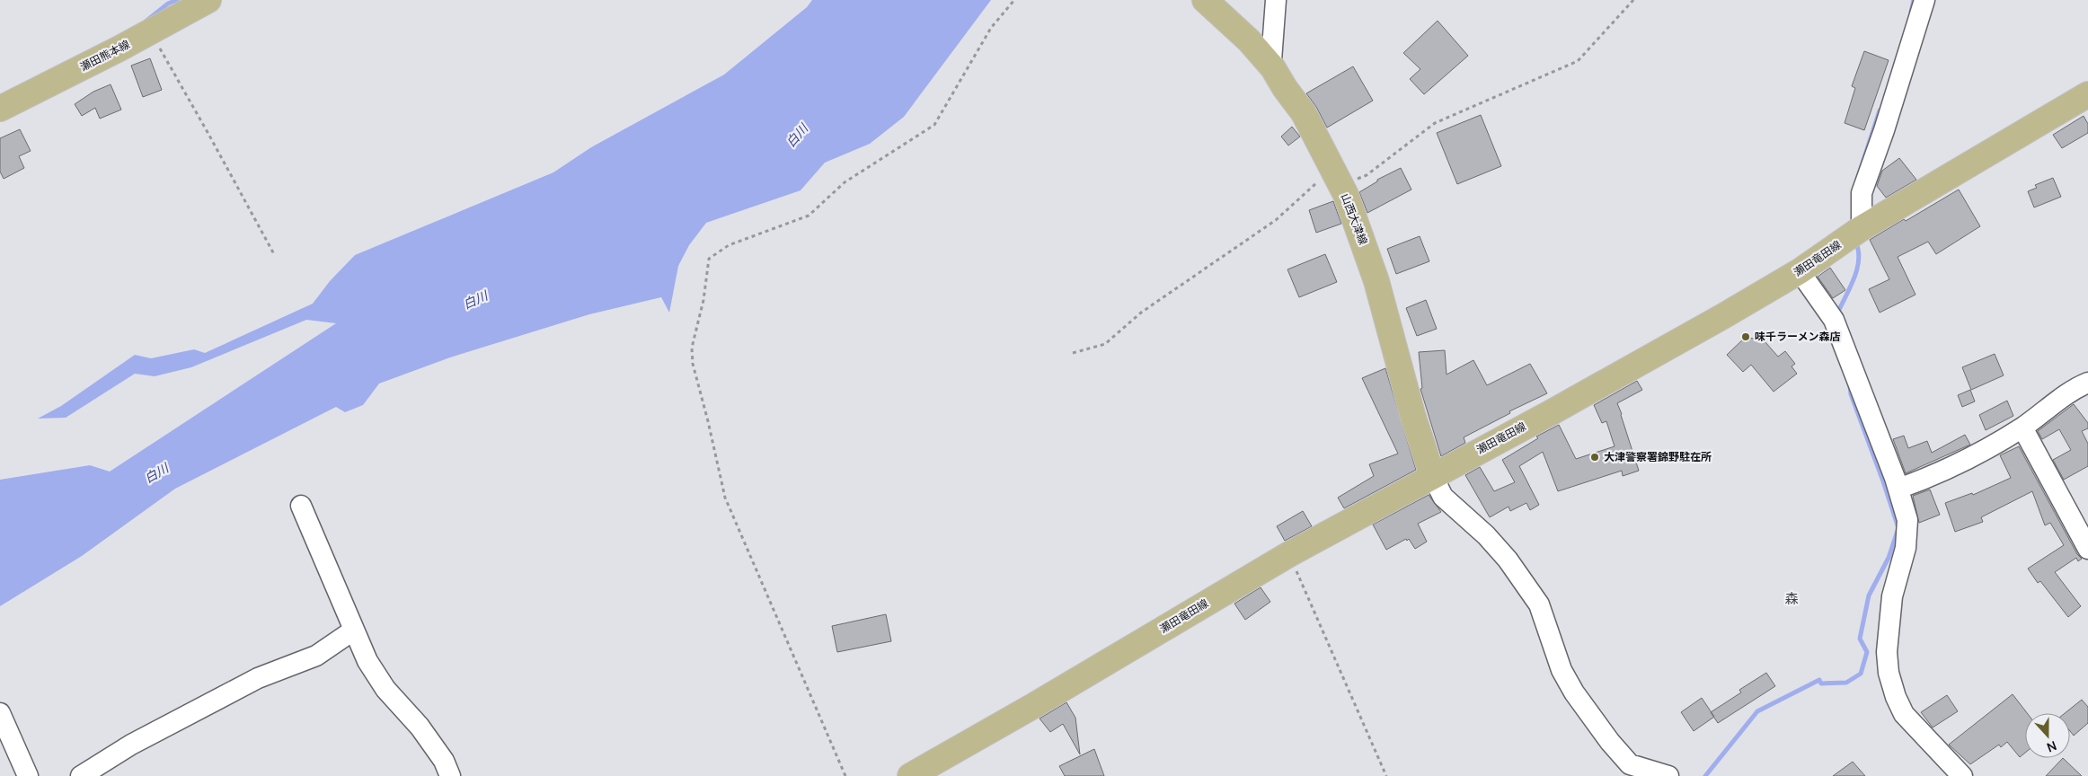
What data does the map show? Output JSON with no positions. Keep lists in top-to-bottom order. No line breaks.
{"streets":{"main road":["瀬田熊本線","山西大津線","瀬田竜田線"]},"crossings":[["山西大津線","瀬田竜田線"]],"districts":["森"],"water":["白川"],"places":["味千ラーメン森店","大津警察署錦野駐在所"],"north":"bottom"}
